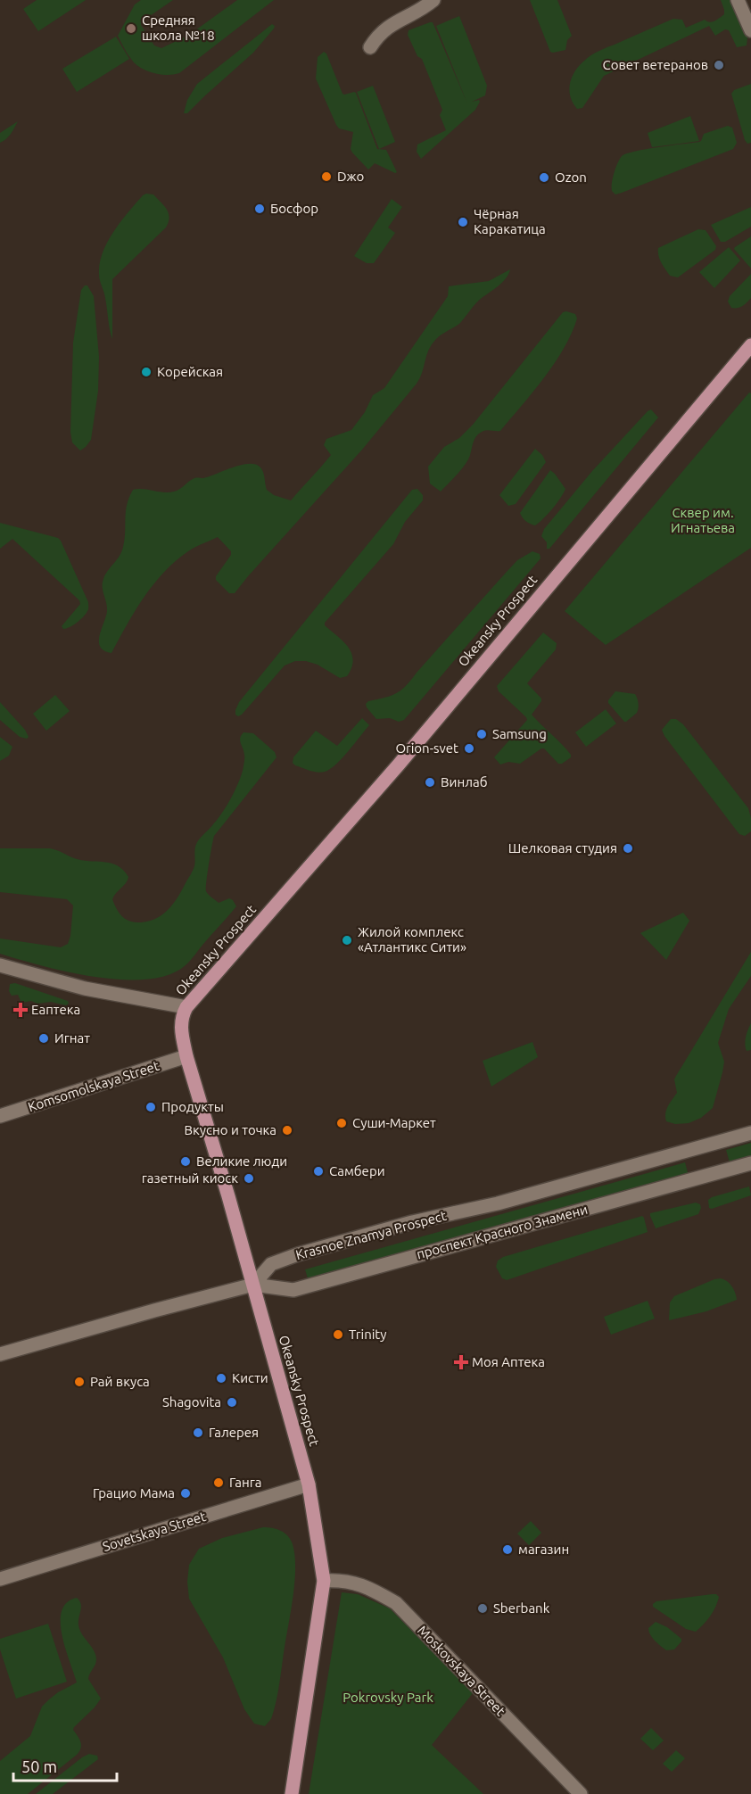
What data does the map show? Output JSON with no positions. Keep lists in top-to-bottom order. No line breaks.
{"streets":{"main road":["Okeansky Prospect","Komsomolskaya Street","проспект Красного Знамени","Krasnoe Znamya Prospect","Sovetskaya Street","Moskovskaya Street"]},"crossings":[["Okeansky Prospect","Komsomolskaya Street"],["Okeansky Prospect","проспект Красного Знамени"],["Okeansky Prospect","Krasnoe Znamya Prospect"],["Okeansky Prospect","Sovetskaya Street"],["Okeansky Prospect","Moskovskaya Street"],["проспект Красного Знамени","Krasnoe Znamya Prospect"]],"parks":["Cквер им. Игнатьева","Pokrovsky Park"],"places":{"other":["Средняя школа №18","Совет ветеранов","Dжо","Ozon","Босфор","Чёрная Каракатица","Корейская","Samsung","Orion-svet","Винлаб","Шелковая студия","Жилой комплекс «Атлантикс Сити»","Игнат","Продукты","Суши-Маркет","Вкусно и точка","Великие люди","Самбери","газетный киоск","Trinity","Кисти","Рай вкуса","Shagovita","Галерея","Ганга","Грацио Мама","магазин","Sberbank"],"health":["Еаптека","Моя Аптека"]},"scale_bar":"50 m"}
